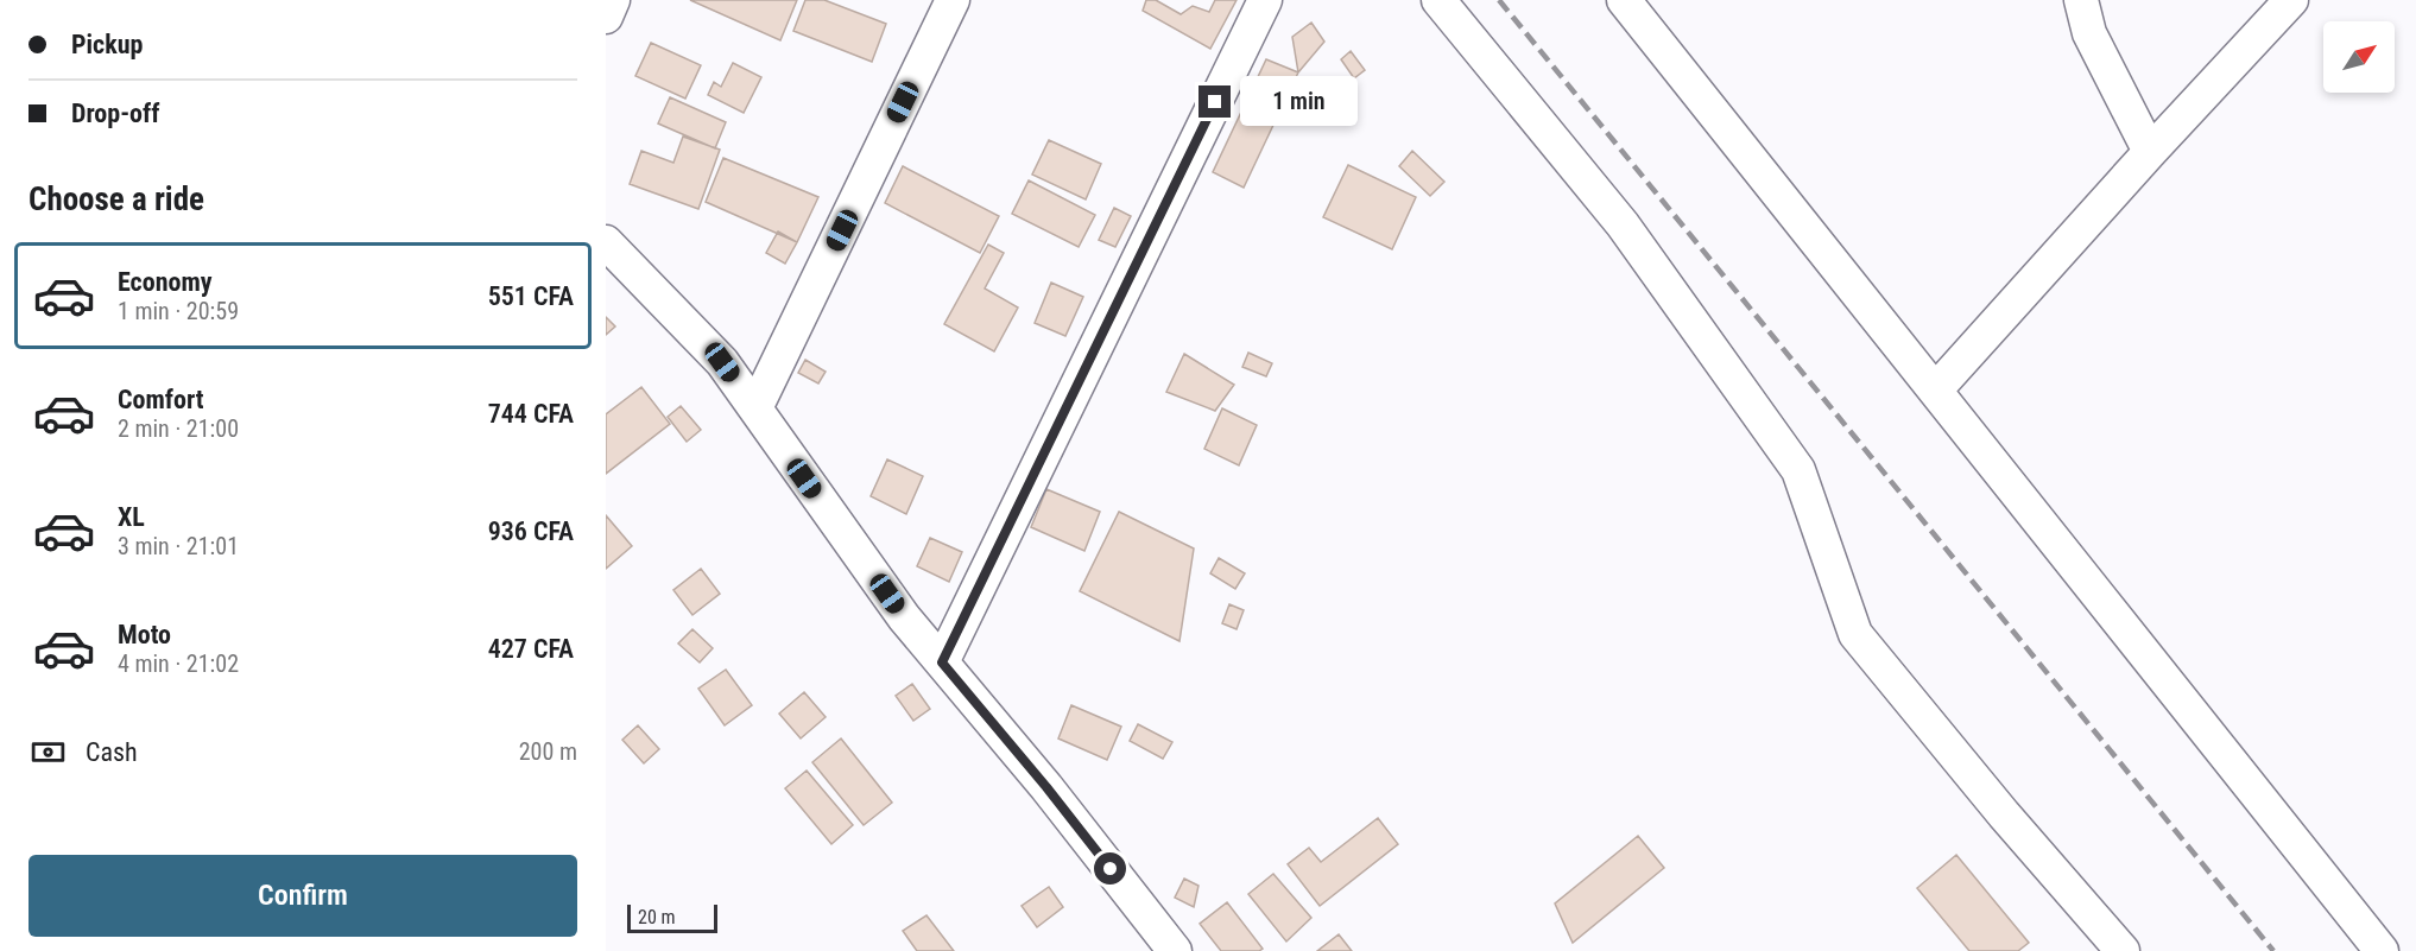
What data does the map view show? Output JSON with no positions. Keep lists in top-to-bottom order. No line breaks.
{"scale_bar":"20 m","north":"top right","page":{"banner":["Pickup","Drop-off"],"bubble":"1 min","heading":"Choose a ride","list":[{"name":"Economy","note":"1 min · 20:59","value":"551 CFA"},{"name":"Comfort","note":"2 min · 21:00","value":"744 CFA"},{"name":"XL","note":"3 min · 21:01","value":"936 CFA"},{"name":"Moto","note":"4 min · 21:02","value":"427 CFA"}],"pay":["Cash","200 m"],"buttons":"Confirm","scale":"20 m"}}
